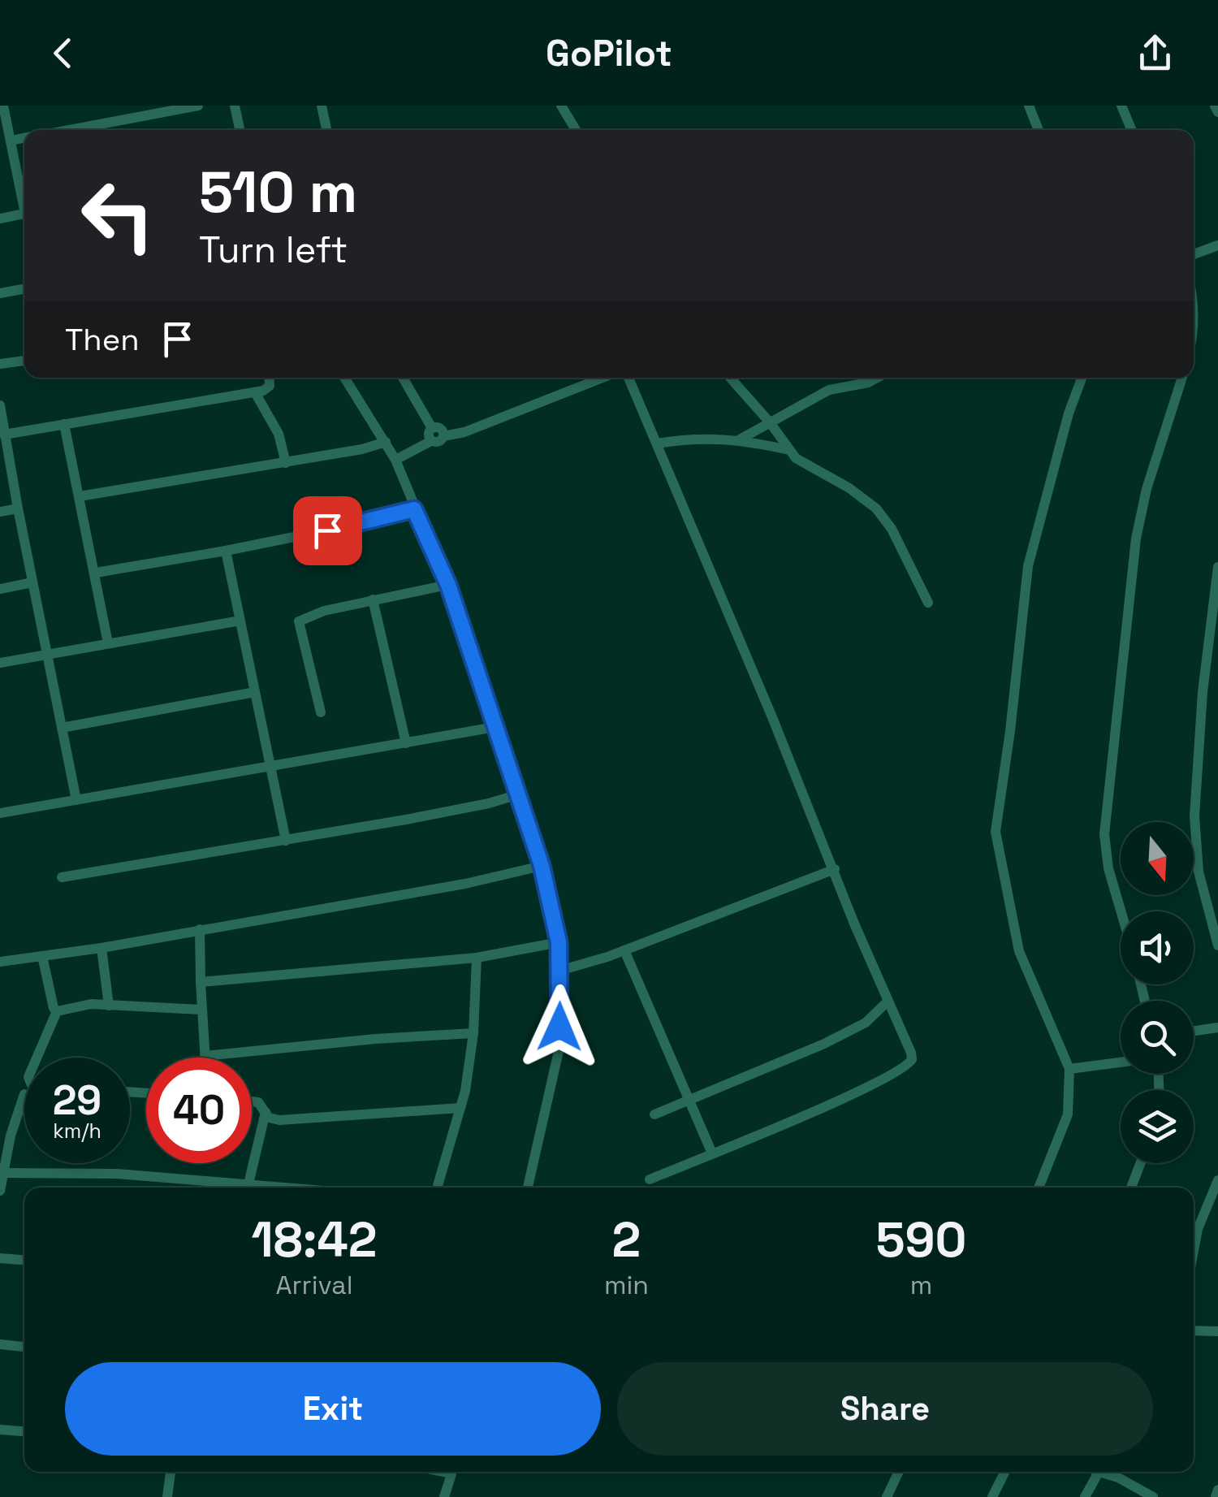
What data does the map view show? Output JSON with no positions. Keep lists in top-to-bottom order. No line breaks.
{"north":"bottom","page":{"header":"GoPilot","turn":["510 m","Turn left"],"then":"Then","speed":"29 km/h","limit":"40","eta":["18:42","Arrival","2","min","590","m"],"buttons":["Exit","Share"]}}
